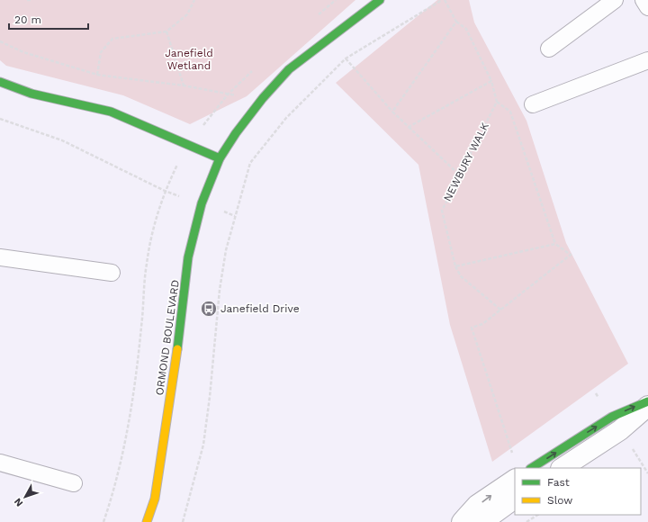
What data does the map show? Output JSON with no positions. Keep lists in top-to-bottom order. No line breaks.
{"streets":{"street":["ORMOND BOULEVARD"],"path":["NEWBURY WALK"]},"parks":["Janefield Wetland"],"places":{"bus stop":["Janefield Drive"]},"legend":["Fast","Slow"],"scale_bar":"20 m","north":"bottom left"}
